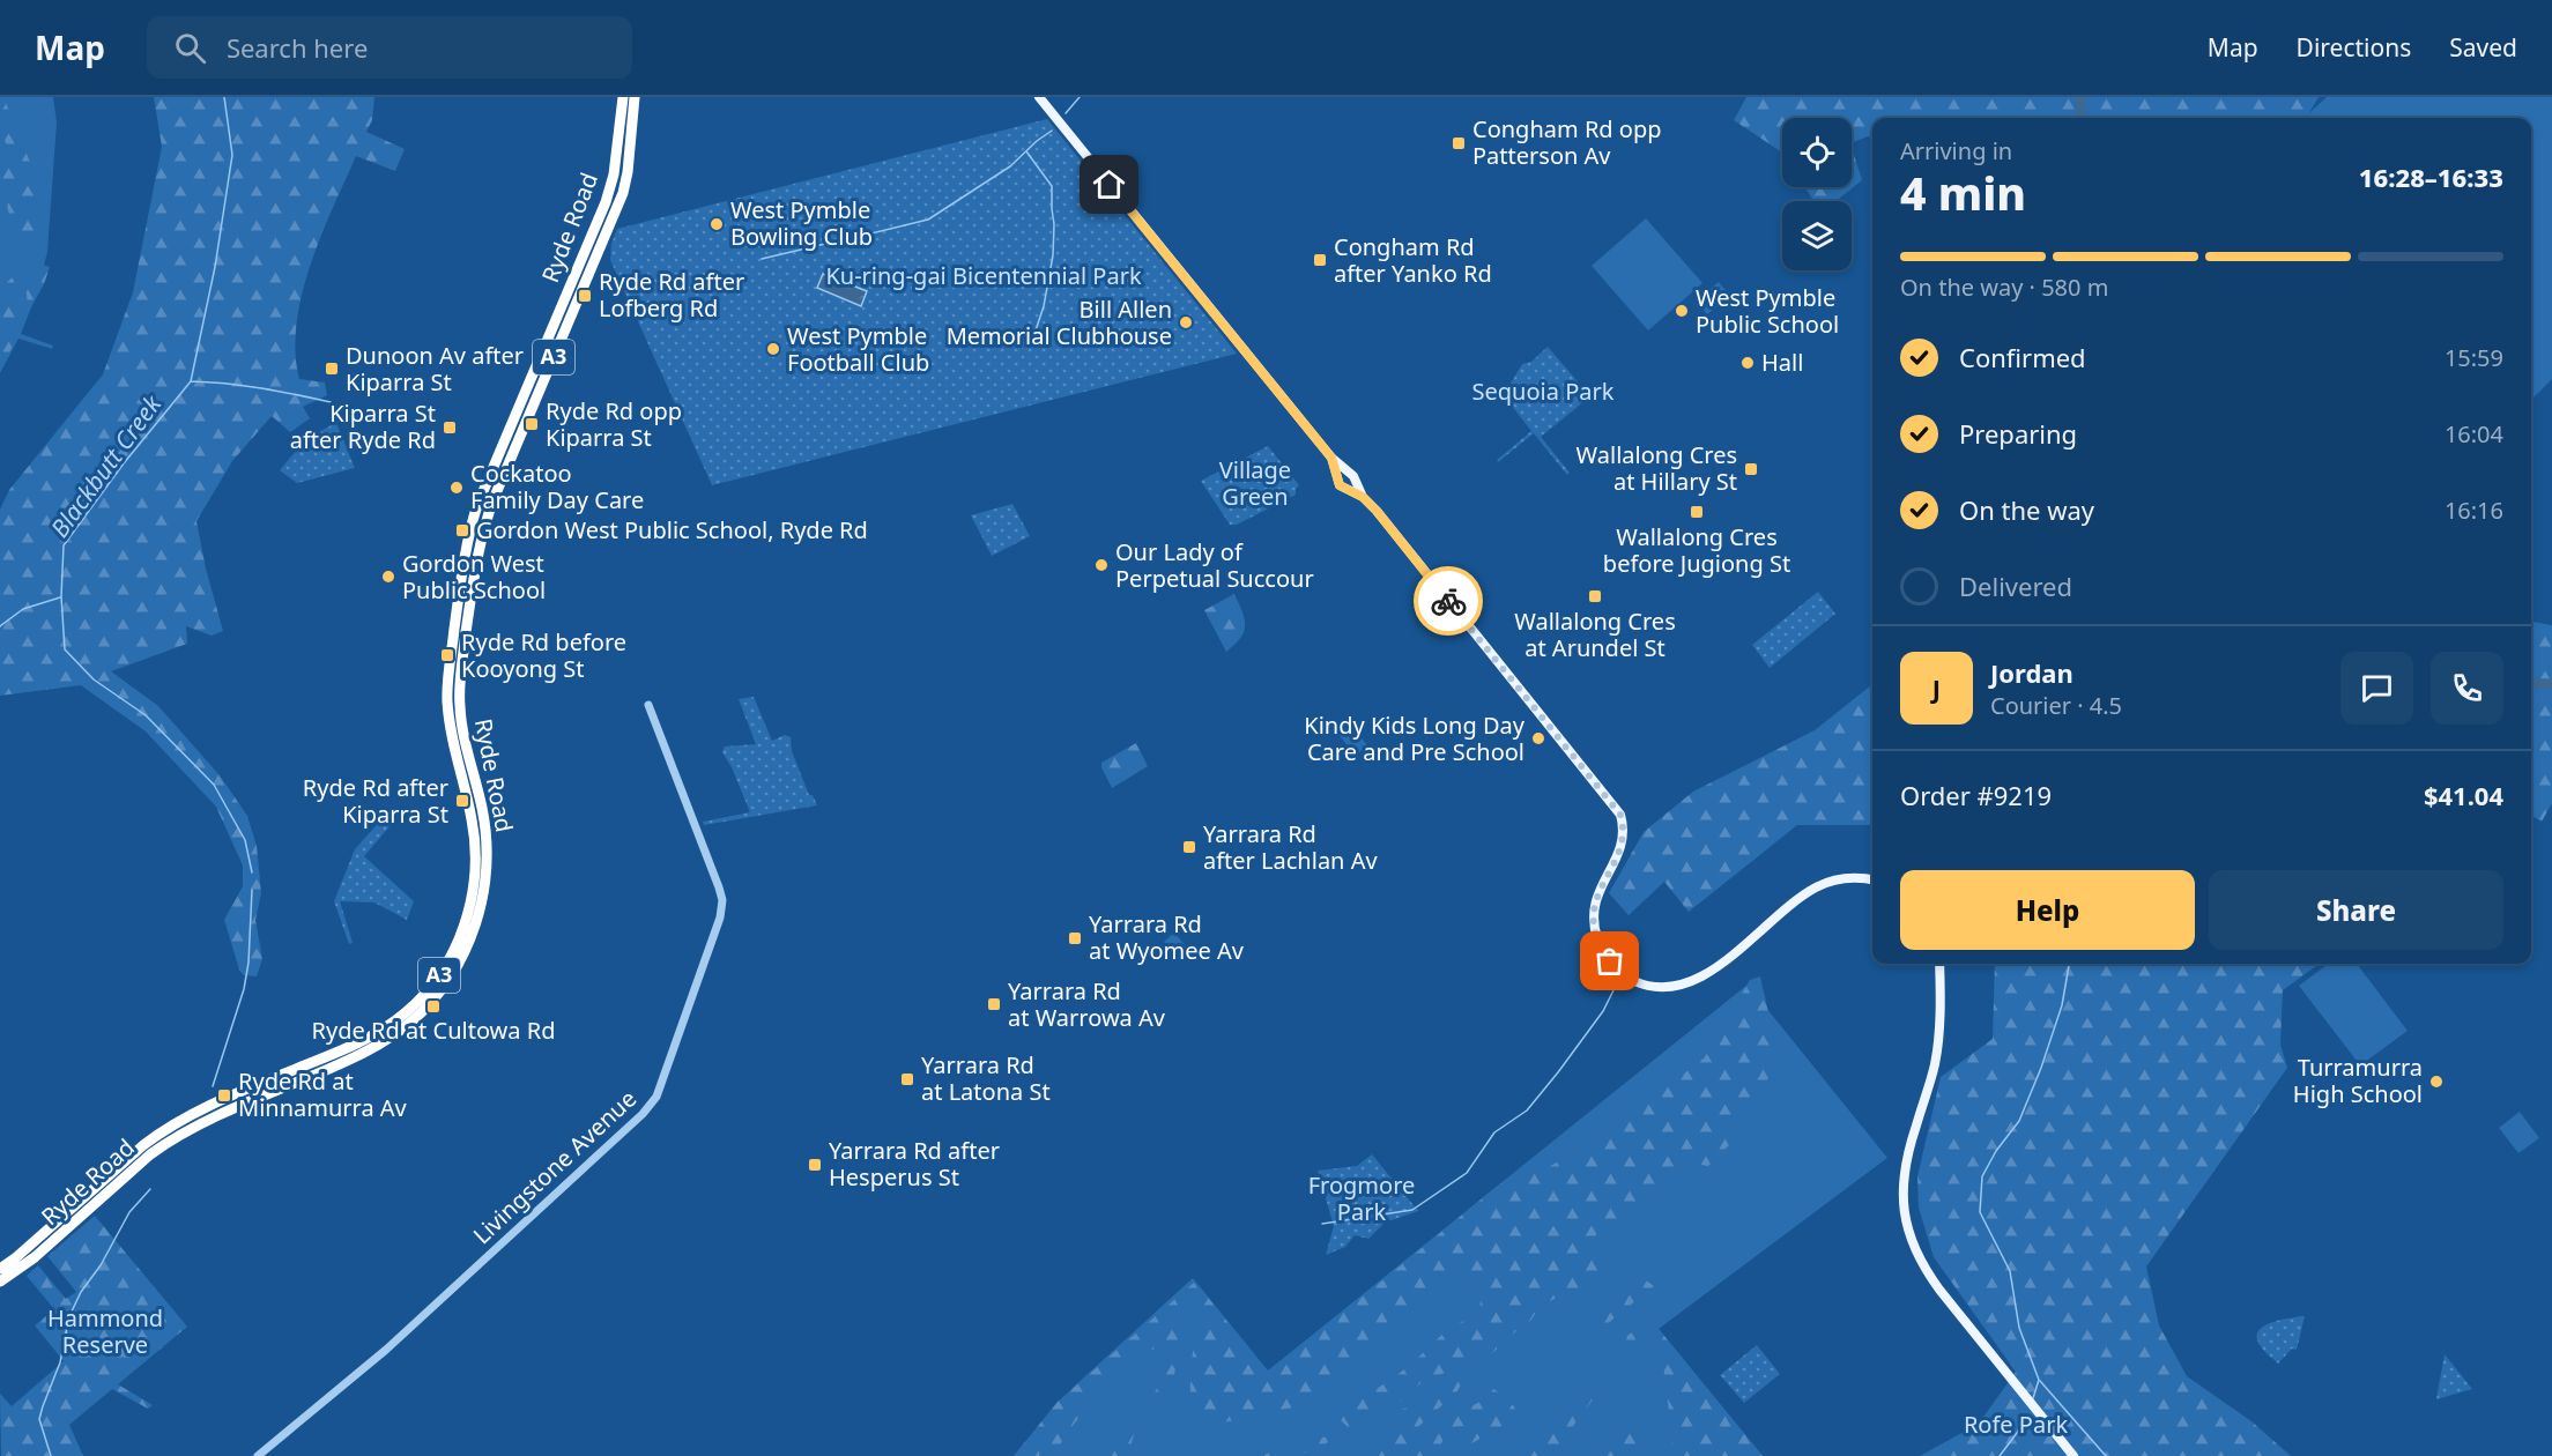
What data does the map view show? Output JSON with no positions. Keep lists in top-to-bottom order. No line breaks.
{"streets":{"highway":["Ryde Road","A3"],"street":["Livingstone Avenue"]},"water":["Blackbutt Creek"],"parks":["Ku-ring-gai Bicentennial Park","Sequoia Park","Village Green","Frogmore Park","Hammond Reserve","Rofe Park"],"places":{"transit":["Congham Rd opp Patterson Av","Congham Rd after Yanko Rd","Ryde Rd after Lofberg Rd","Dunoon Av after Kiparra St","Ryde Rd opp Kiparra St","Kiparra St after Ryde Rd","Wallalong Cres at Hillary St","Wallalong Cres before Jugiong St","Gordon West Public School, Ryde Rd","Wallalong Cres at Arundel St","Ryde Rd before Kooyong St","Ryde Rd after Kiparra St","Yarrara Rd after Lachlan Av","Yarrara Rd at Wyomee Av","Yarrara Rd at Warrowa Av","Ryde Rd at Cultowa Rd","Yarrara Rd at Latona St","Ryde Rd at Minnamurra Av","Yarrara Rd after Hesperus St"],"other":["West Pymble Bowling Club","West Pymble Public School","Bill Allen Memorial Clubhouse","West Pymble Football Club","Hall","Cockatoo Family Day Care","Our Lady of Perpetual Succour","Gordon West Public School","Kindy Kids Long Day Care and Pre School","Turramurra High School"]},"page":{"header":"Map","search":"Search here","nav":["Map","Directions","Saved"],"heading":["4 min","Arriving in","16:28–16:33"],"panel":["Jordan","Courier · 4.5","Order #9219","$41.04"],"bar":"On the way · 580 m","list":[["Confirmed","15:59"],["Preparing","16:04"],["On the way","16:16"],"Delivered"],"round":"J","buttons":["Help","Share"]}}
